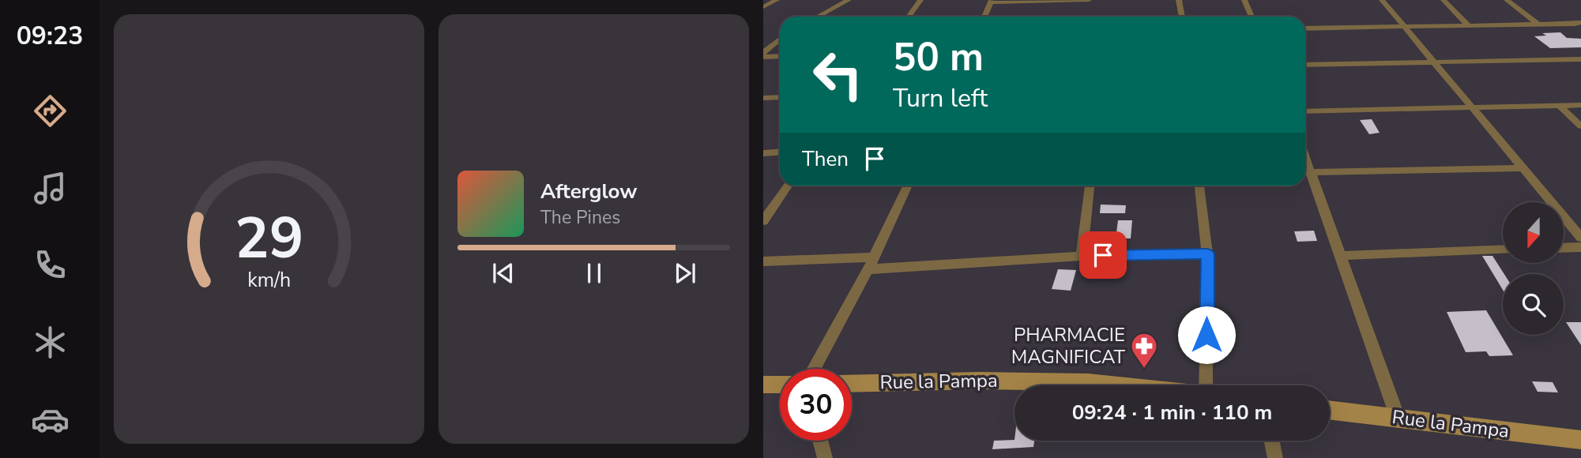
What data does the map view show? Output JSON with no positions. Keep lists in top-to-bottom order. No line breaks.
{"streets":{"street":["Rue la Pampa"]},"places":{"pharmacy":["PHARMACIE MAGNIFICAT"]},"north":"bottom","page":{"tabs":"09:23","turn":["50 m","Turn left"],"then":"Then","song":["Afterglow","The Pines"],"limit":"30","trip":"09:24 · 1 min · 110 m","gauge":["29","km/h"]}}
